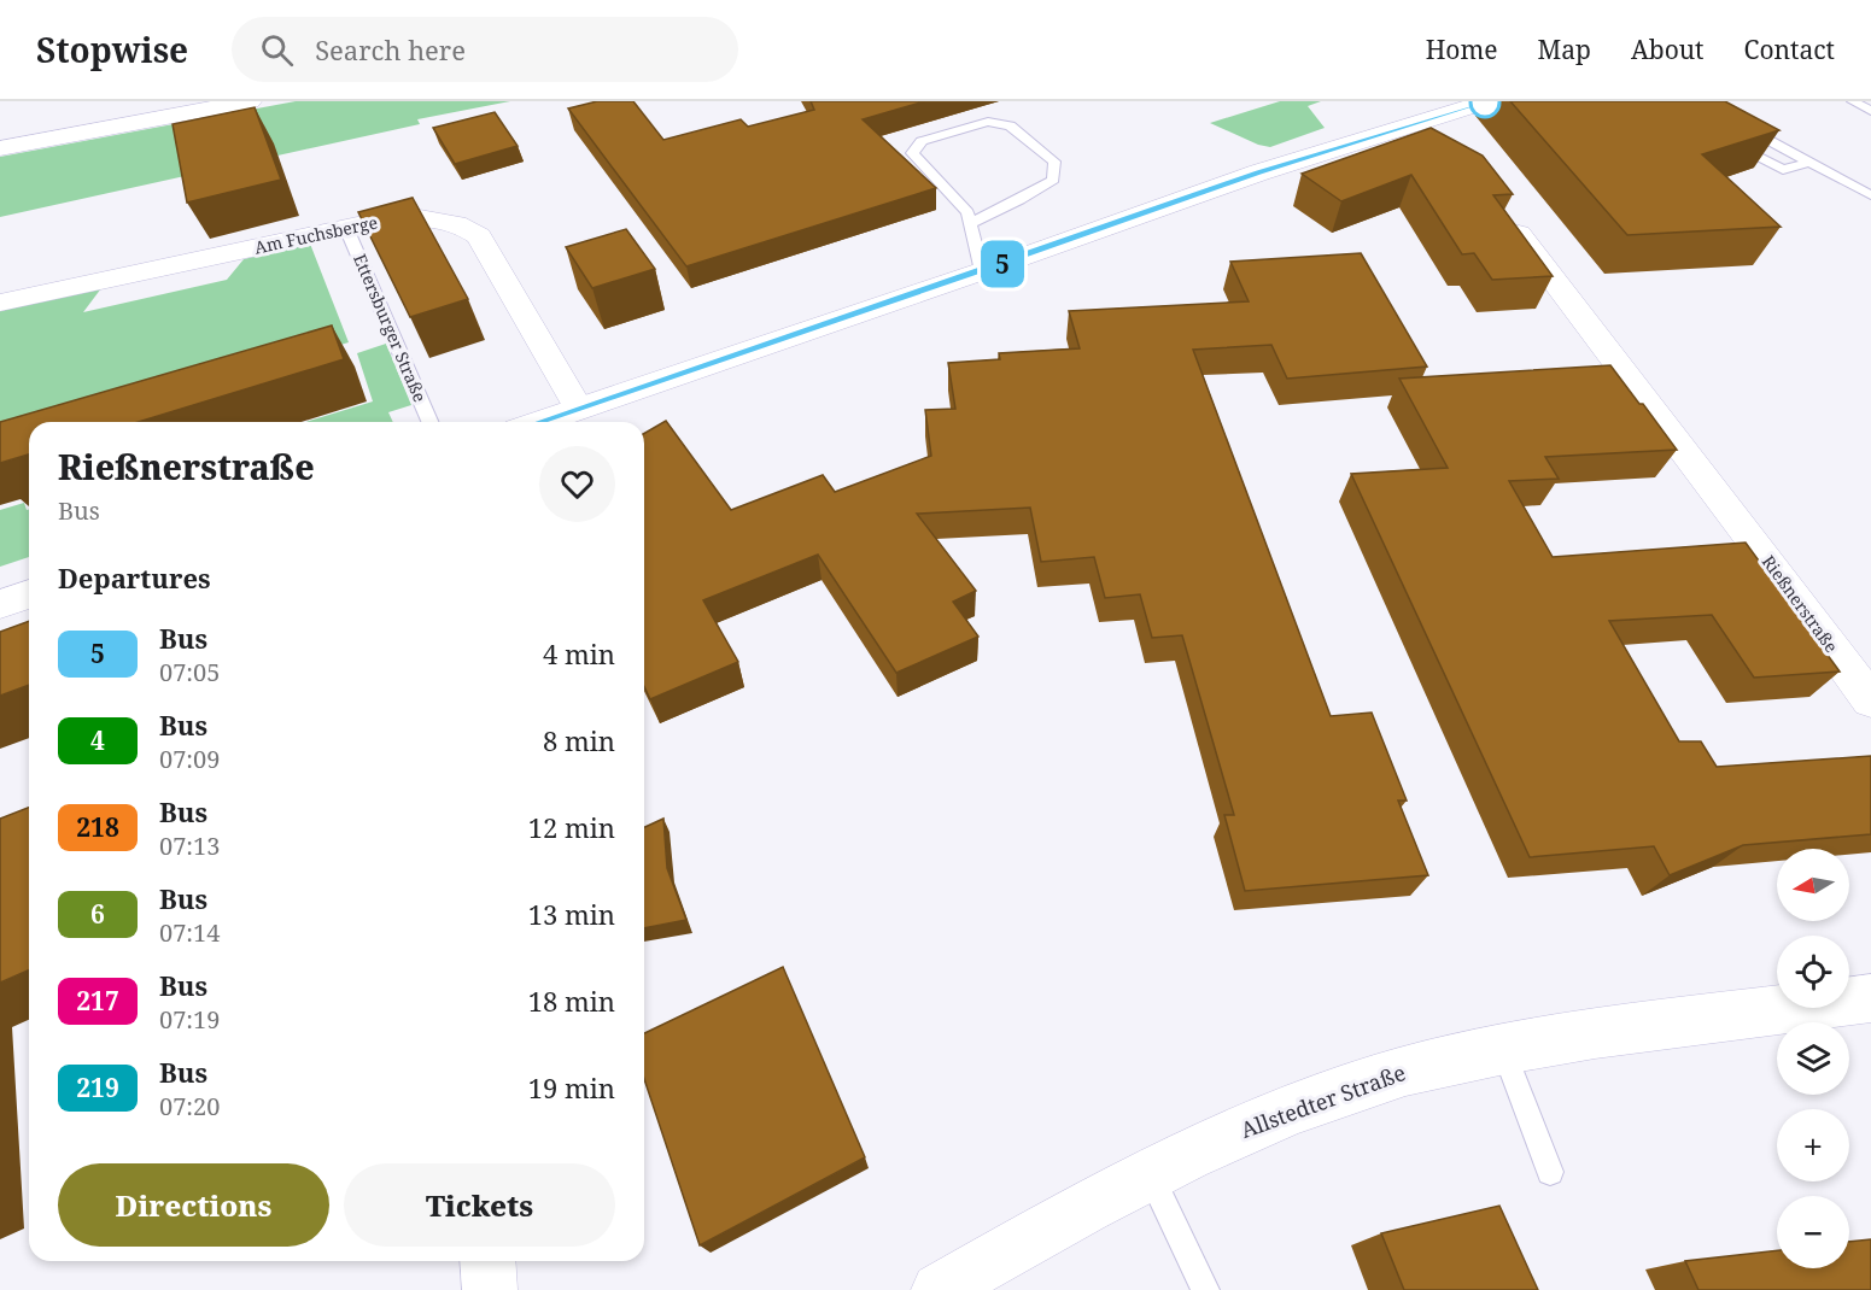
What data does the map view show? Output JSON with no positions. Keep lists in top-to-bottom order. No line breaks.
{"streets":{"street":["Am Fuchsberge","Rießnerstraße","Allstedter Straße"],"lane":["Ettersburger Straße"]},"crossings":[["Am Fuchsberge","Ettersburger Straße"]],"lines":["bus line 5"],"north":"left","page":{"header":"Stopwise","search":"Search here","nav":["Home","Map","About","Contact"],"on_map":"5","heading":[["Rießnerstraße","Bus"],"Departures"],"list":[{"mark":"5","name":"Bus","note":"07:05","value":"4 min"},{"mark":"4","name":"Bus","note":"07:09","value":"8 min"},{"mark":"218","name":"Bus","note":"07:13","value":"12 min"},{"mark":"6","name":"Bus","note":"07:14","value":"13 min"},{"mark":"217","name":"Bus","note":"07:19","value":"18 min"},{"mark":"219","name":"Bus","note":"07:20","value":"19 min"}],"map_buttons":["+","−"],"buttons":["Directions","Tickets"]}}
